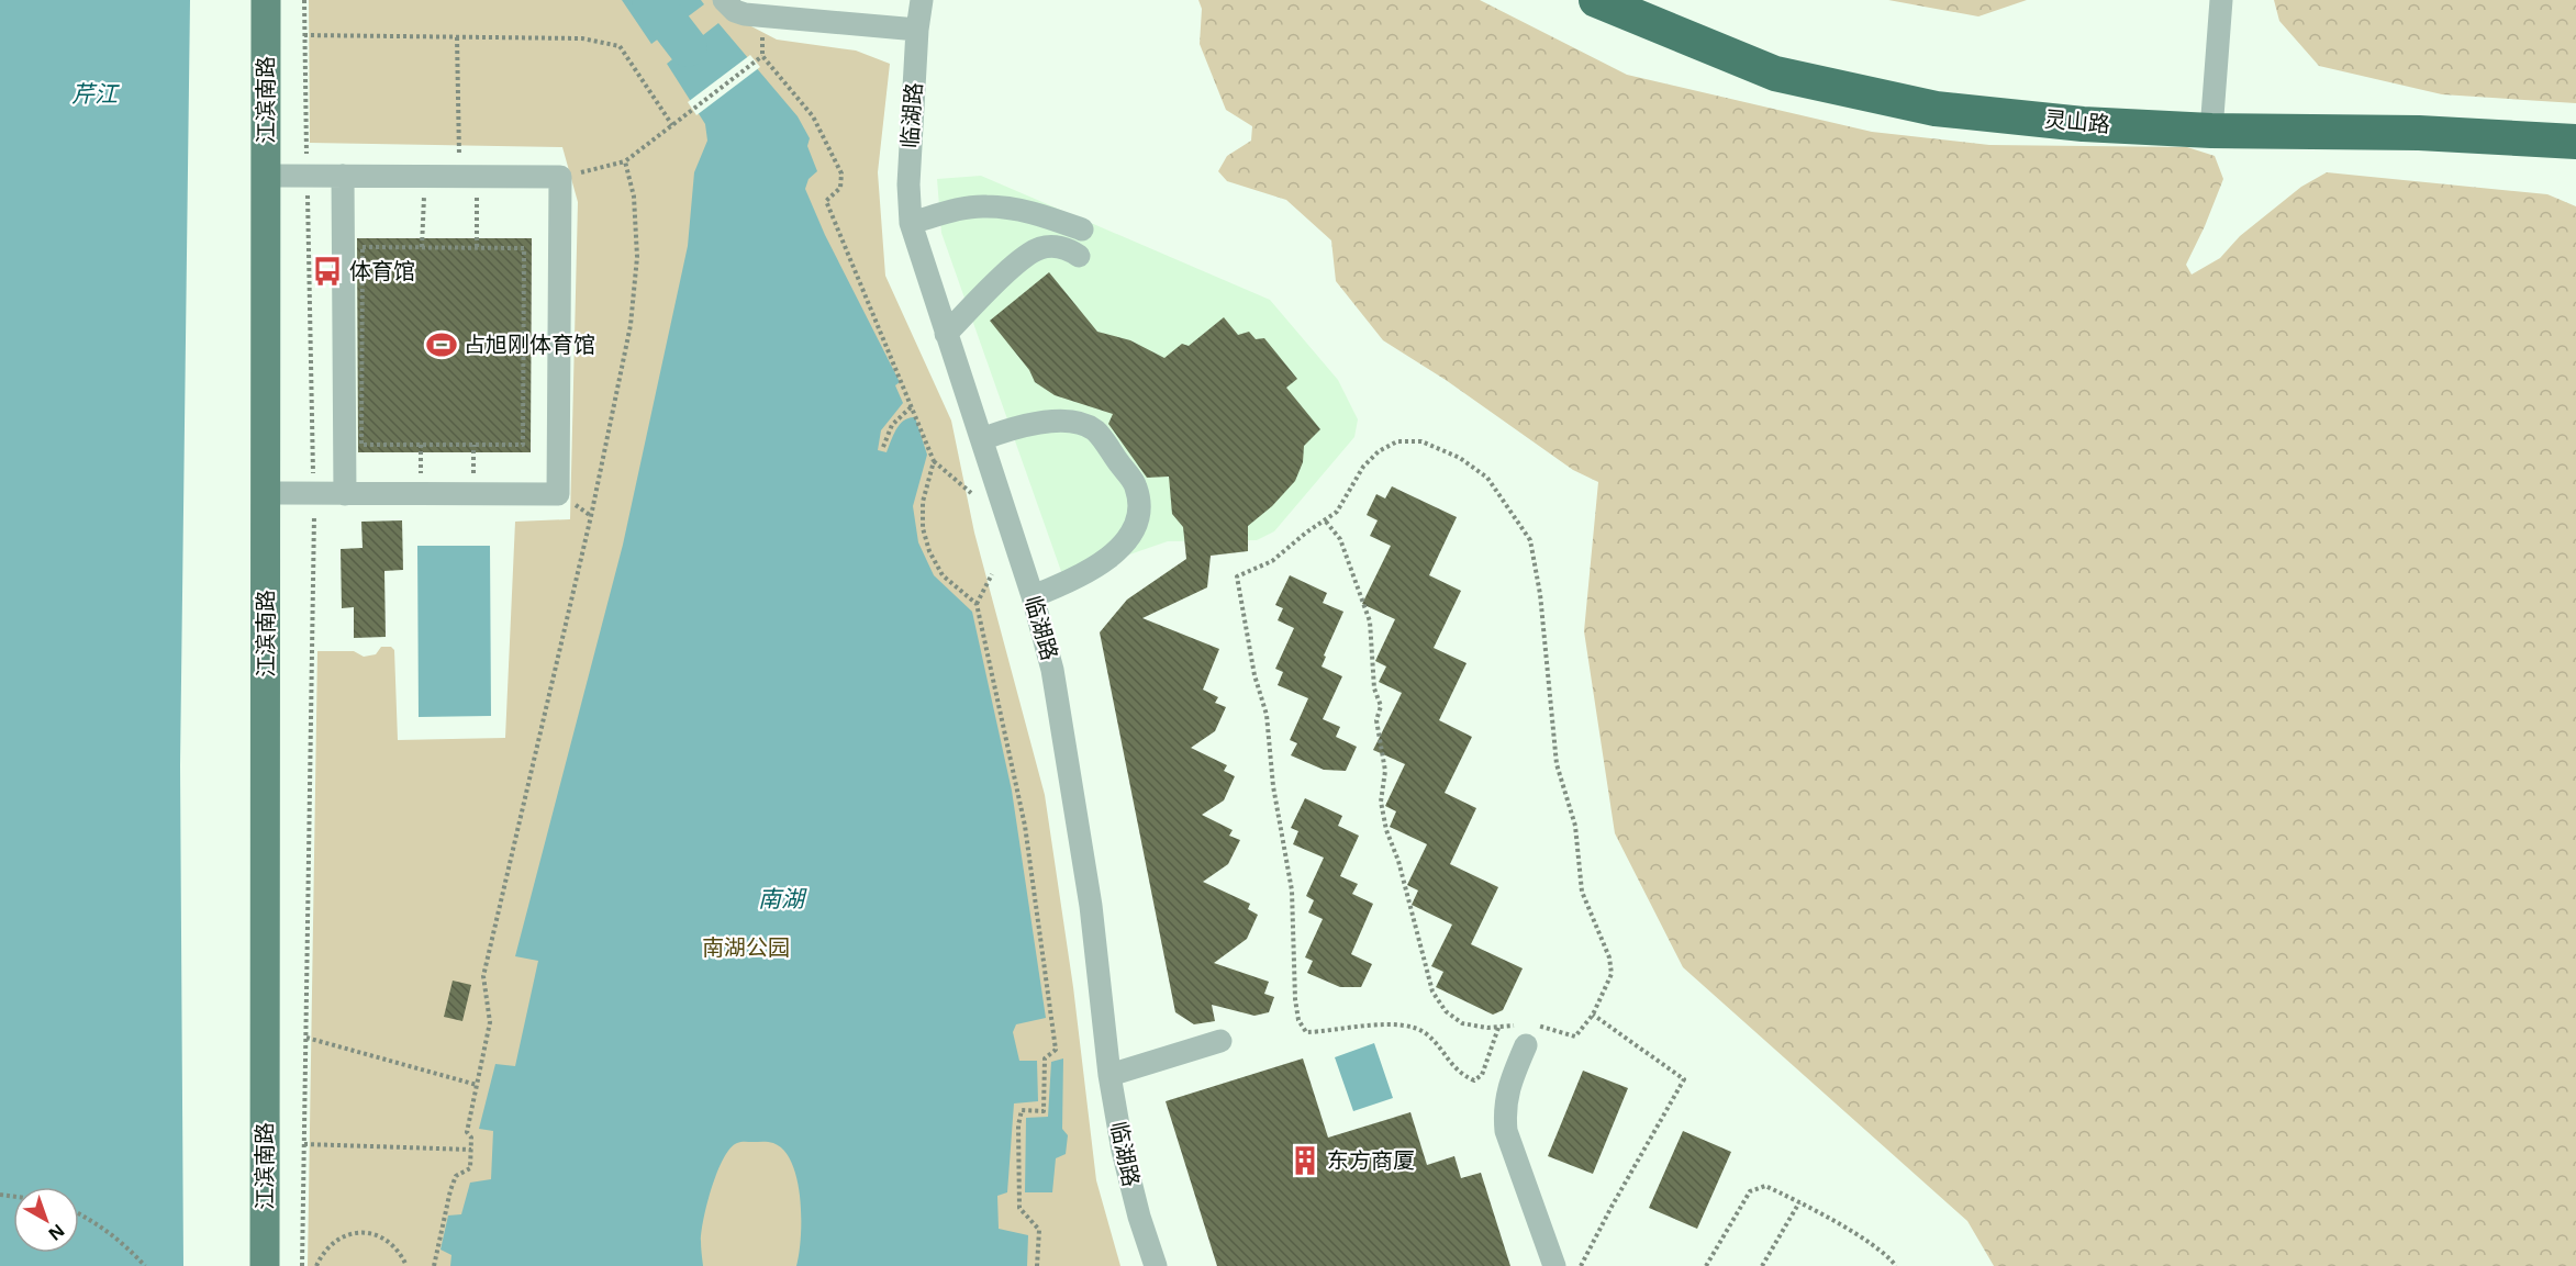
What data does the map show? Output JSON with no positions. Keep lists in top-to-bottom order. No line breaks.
{"streets":{"highway":["灵山路"],"main road":["江滨南路"],"street":["临湖路"]},"water":["芹江","南湖"],"parks":["南湖公园"],"places":{"bus stop":["体育馆"],"sports":["占旭刚体育馆"],"building":["东方商厦"]},"north":"bottom right"}
